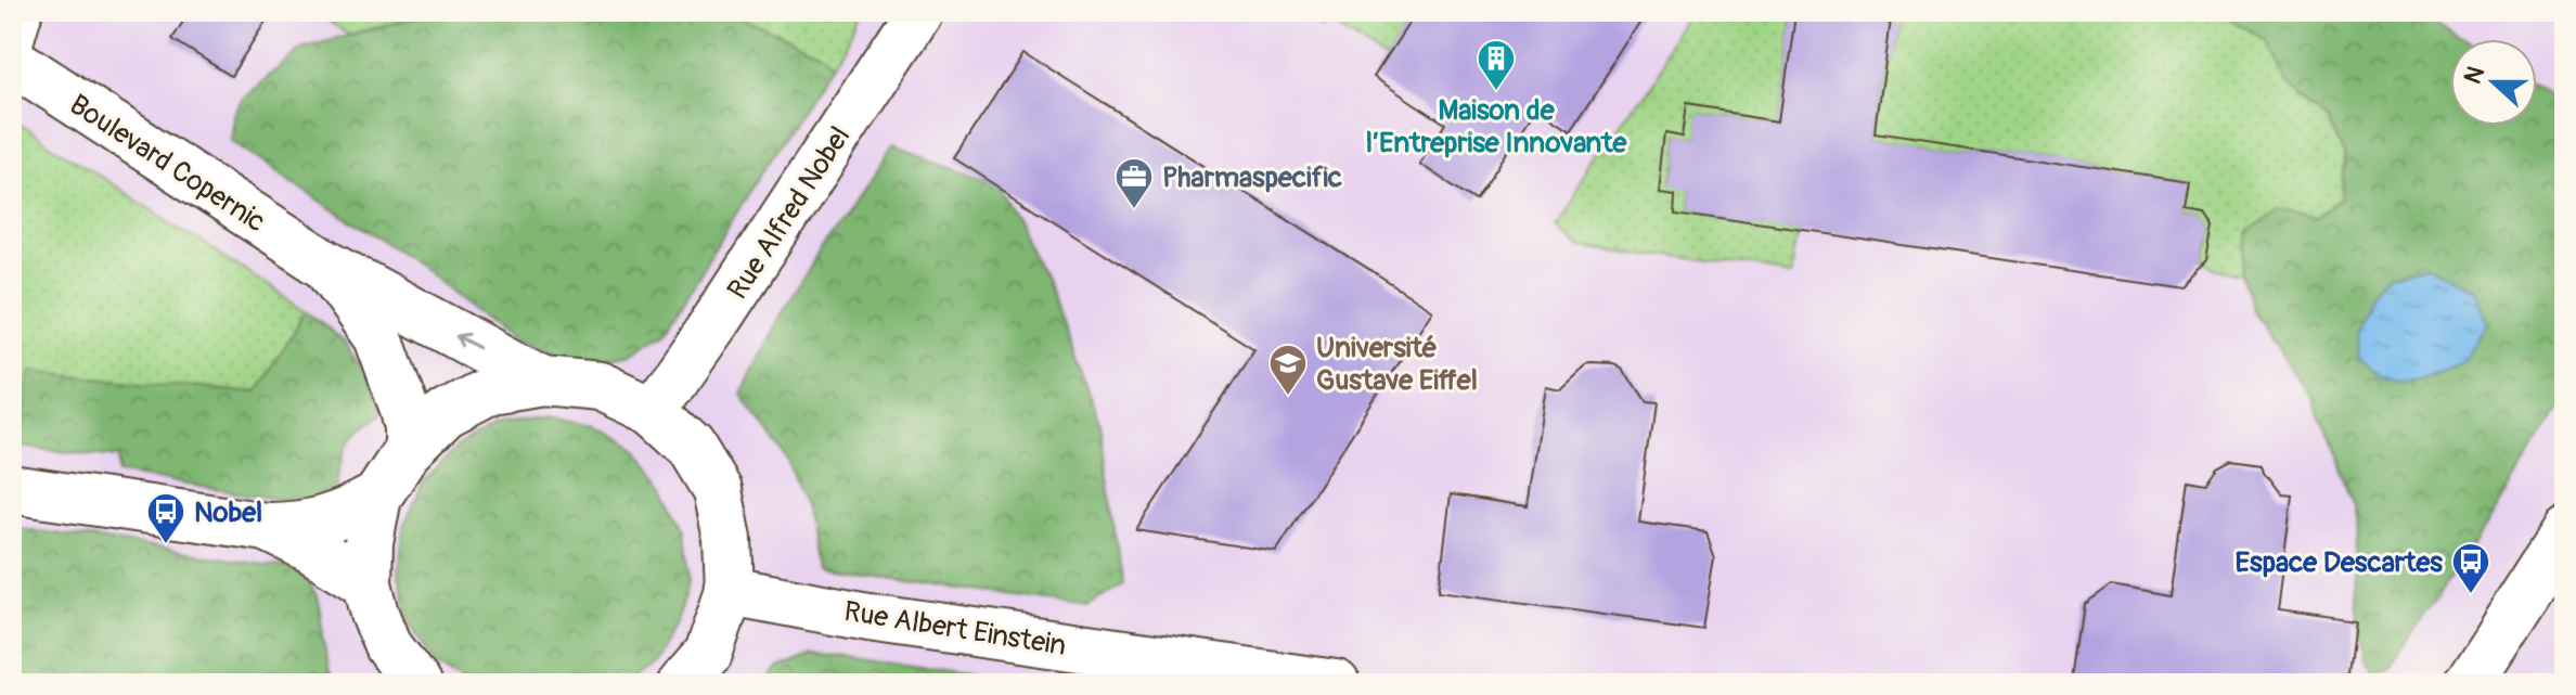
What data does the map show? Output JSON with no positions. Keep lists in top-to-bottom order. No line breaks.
{"streets":{"street":["Boulevard Copernic","Rue Alfred Nobel","Rue Albert Einstein"]},"places":{"building":["Maison de l’Entreprise Innovante"],"office":["Pharmaspecific"],"school or university":["Université Gustave Eiffel"],"bus stop":["Nobel","Espace Descartes"]},"north":"left"}
